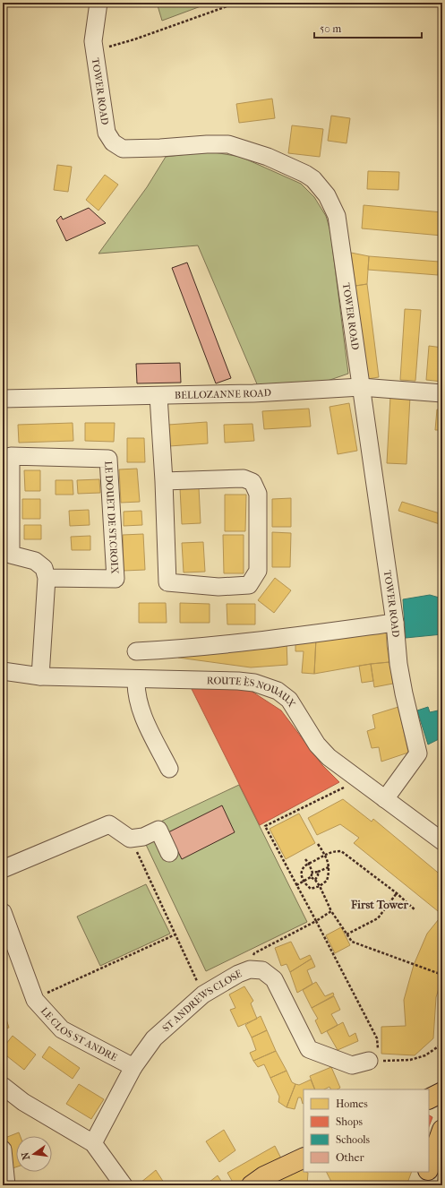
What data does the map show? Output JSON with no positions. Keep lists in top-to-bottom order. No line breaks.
{"streets":{"street":["TOWER ROAD","BELLOZANNE ROAD","LE DOUET DE ST.CROIX","ROUTE ÈS NOUAUX","ST ANDREWS CLOSE","LE CLOS ST ANDRE"]},"crossings":[["TOWER ROAD","BELLOZANNE ROAD"],["TOWER ROAD","ROUTE ÈS NOUAUX"],["ST ANDREWS CLOSE","LE CLOS ST ANDRE"]],"districts":["First Tower"],"legend":["Homes","Shops","Schools","Other"],"scale_bar":"50 m","north":"left"}
